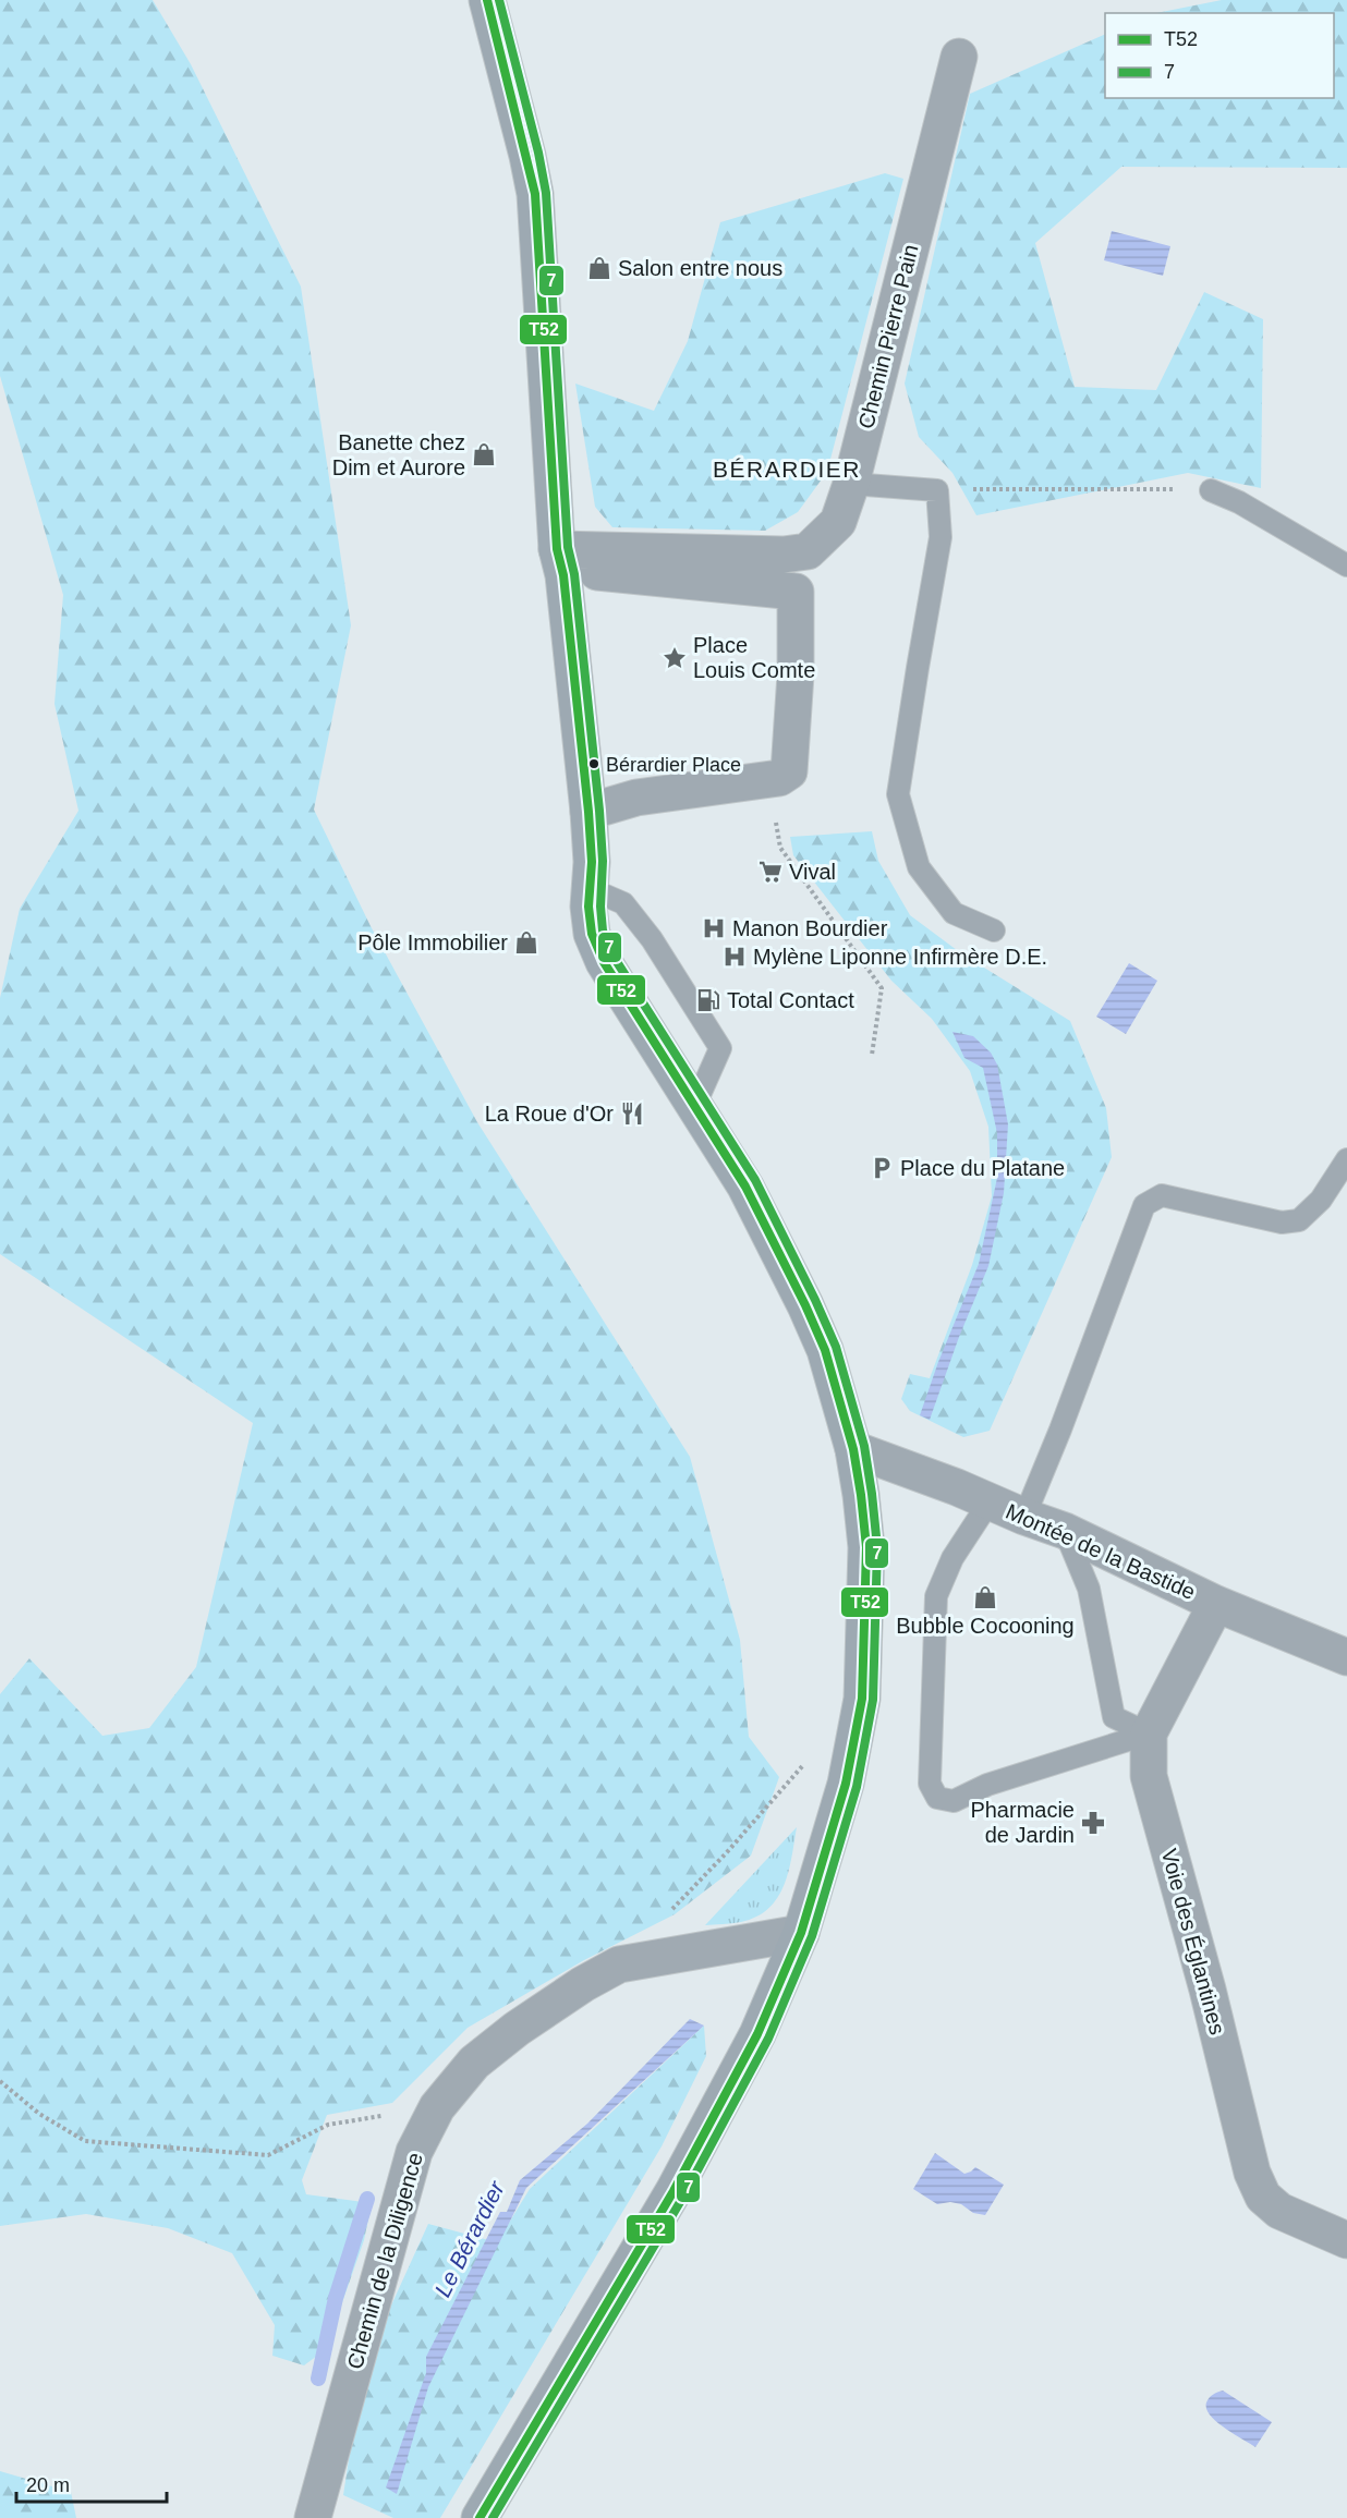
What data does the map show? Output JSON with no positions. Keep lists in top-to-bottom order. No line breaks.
{"streets":{"street":["Chemin Pierre Pain","Montée de la Bastide","Voie des Églantines","Chemin de la Diligence"]},"crossings":[["Montée de la Bastide","Voie des Églantines"]],"districts":["BÉRARDIER"],"water":["Le Bérardier"],"places":{"shop":["Salon entre nous","Banette chez Dim et Aurore","Pôle Immobilier","Bubble Cocooning"],"place":["Place Louis Comte"],"other":["Bérardier Place"],"supermarket":["Vival"],"hospital":["Manon Bourdier","Mylène Liponne Infirmère D.E."],"fuel station":["Total Contact"],"restaurant":["La Roue d'Or"],"parking":["Place du Platane"],"pharmacy":["Pharmacie de Jardin"]},"lines":["transit line T52","transit line 7"],"legend":["T52","7"],"scale_bar":"20 m"}
